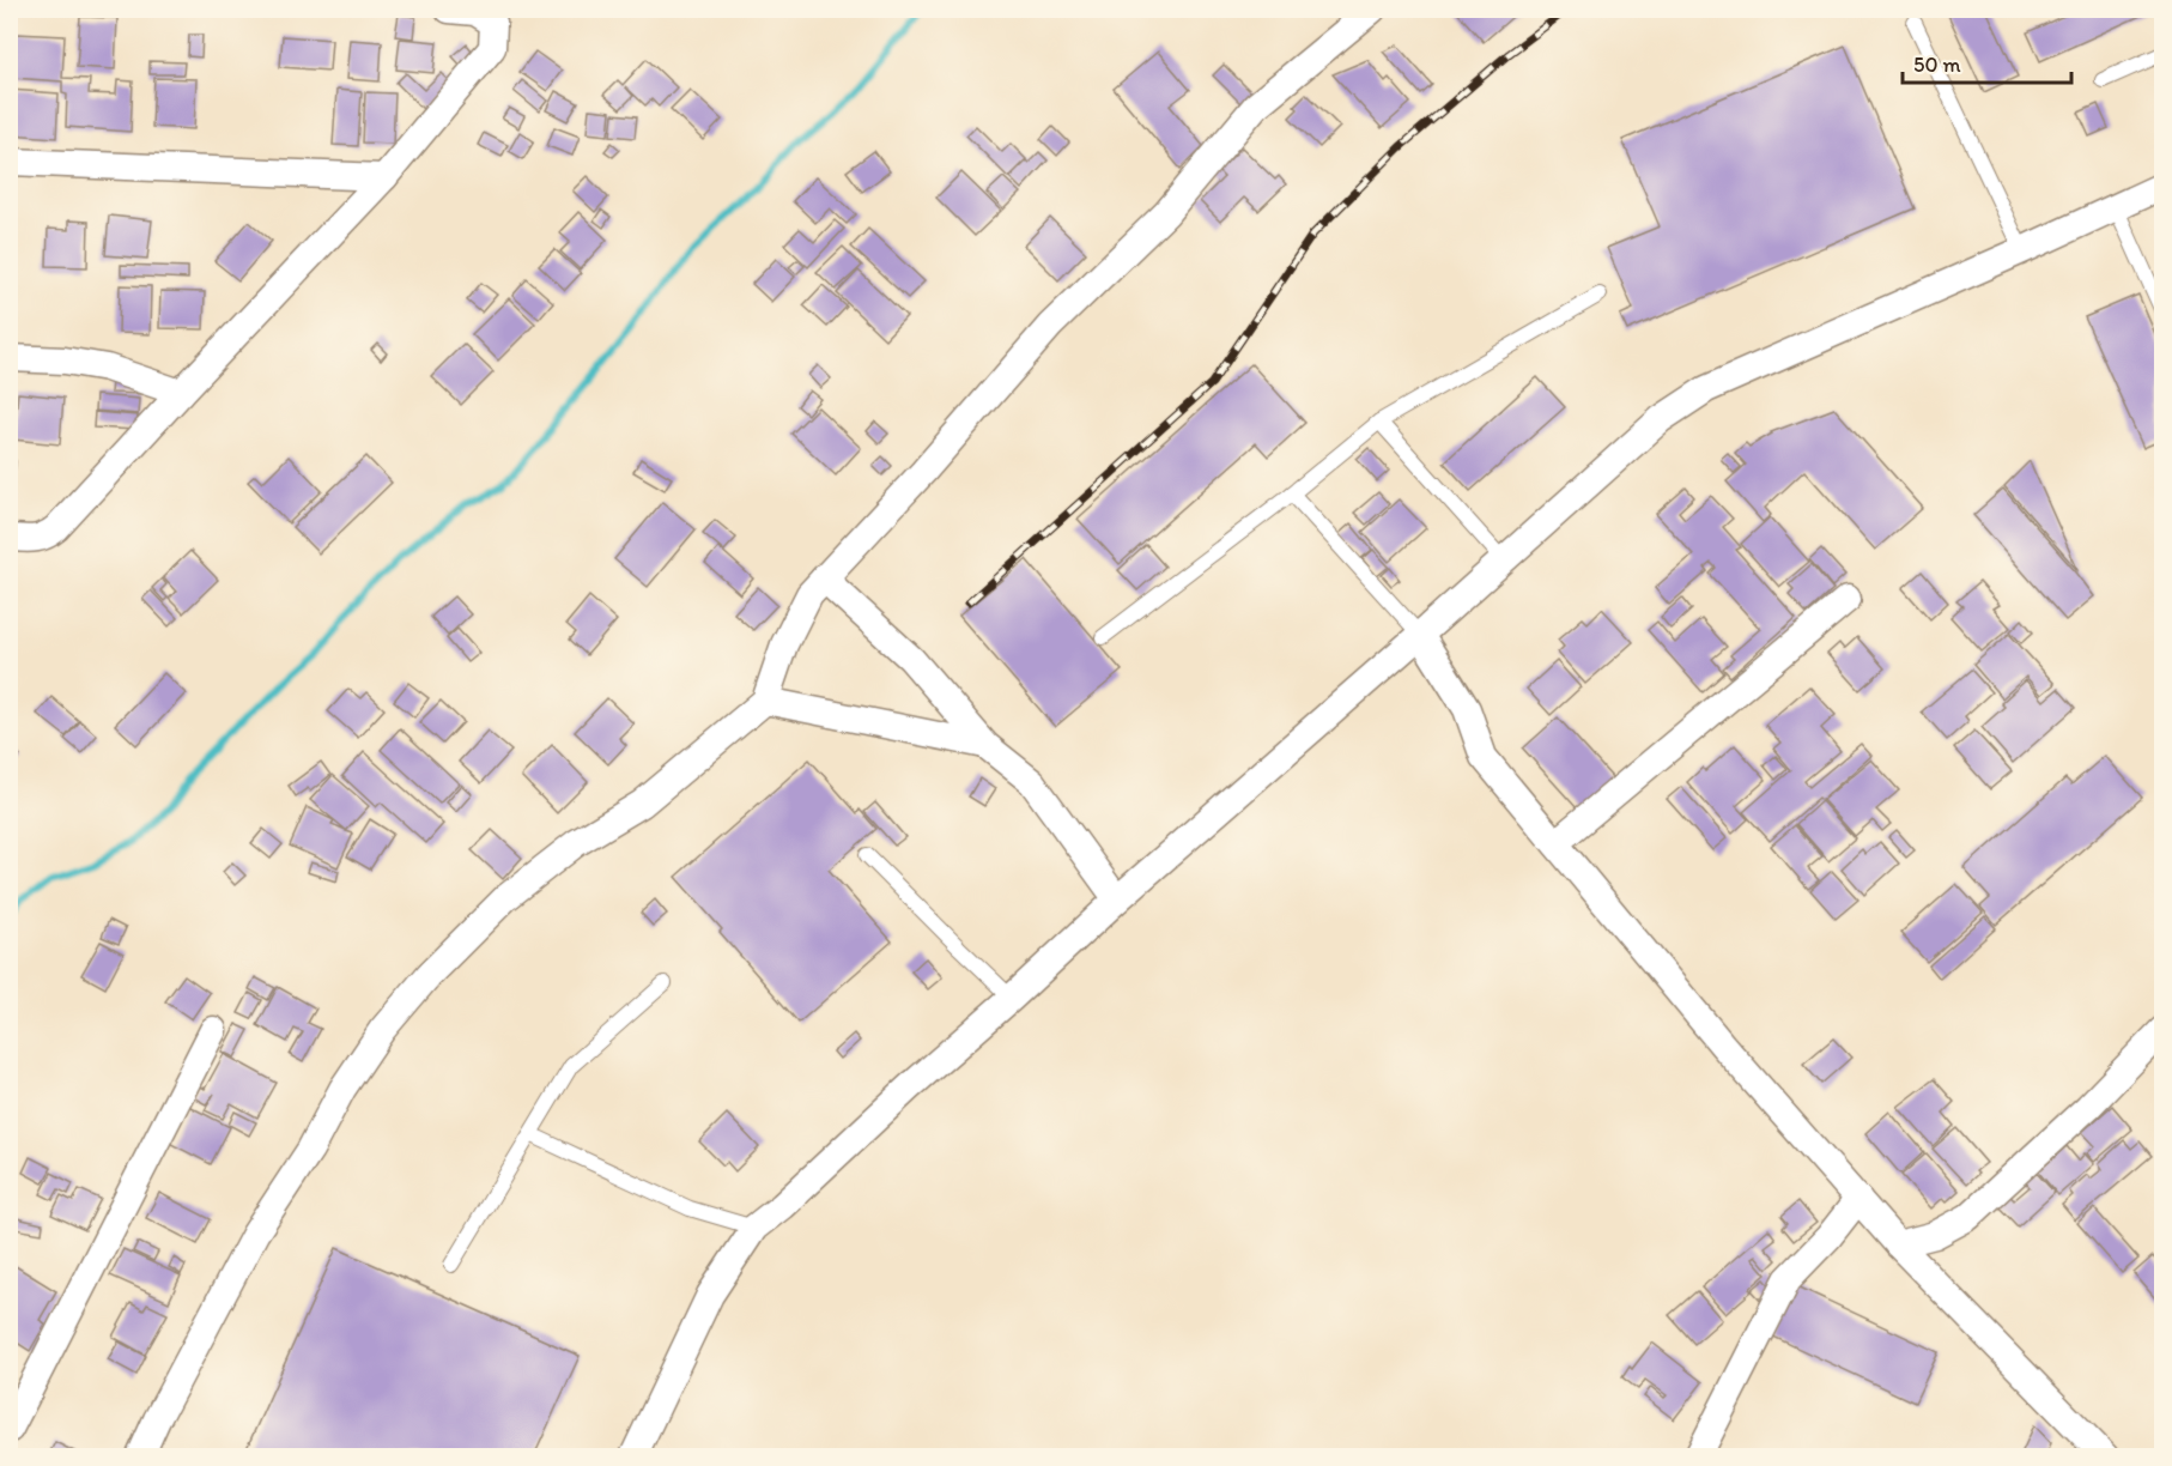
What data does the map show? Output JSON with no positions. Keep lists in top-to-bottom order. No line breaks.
{"scale_bar":"50 m"}
